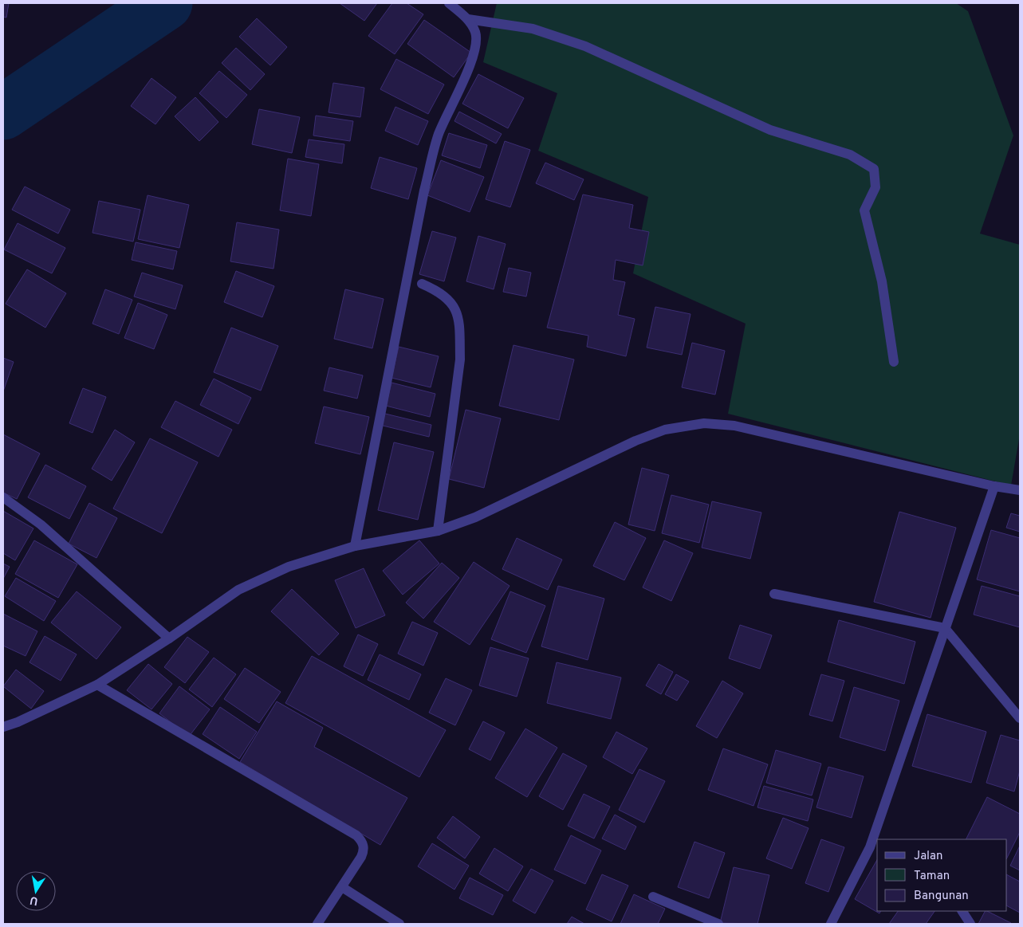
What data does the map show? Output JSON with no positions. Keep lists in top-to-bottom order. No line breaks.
{"legend":["Jalan","Taman","Bangunan"],"north":"bottom"}
